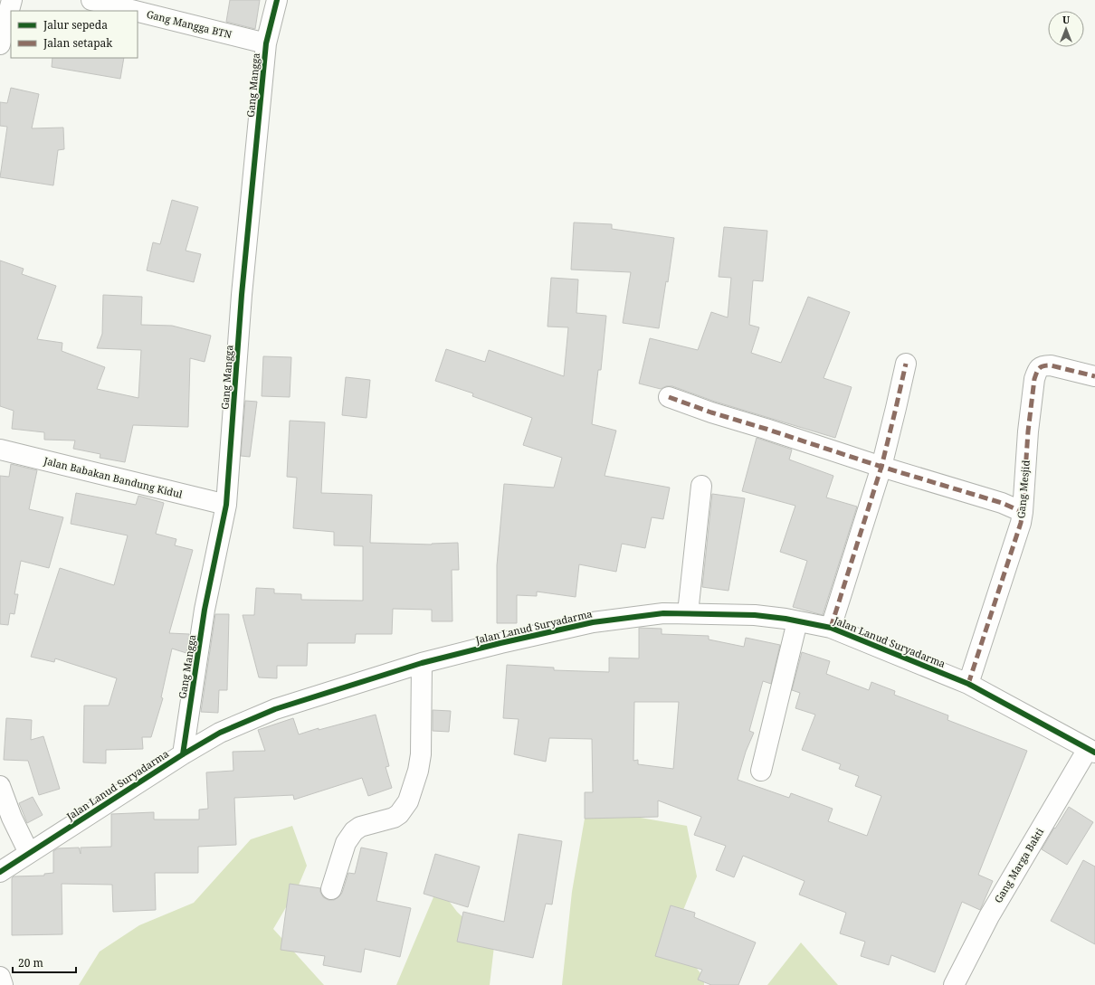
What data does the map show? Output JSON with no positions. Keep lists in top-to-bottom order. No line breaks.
{"streets":{"street":["Gang Mangga BTN","Gang Mangga","Jalan Babakan Bandung Kidul","Gang Mesjid","Jalan Lanud Suryadarma","Gang Marga Bakti"]},"crossings":[["Gang Mangga BTN","Gang Mangga"],["Gang Mangga","Jalan Babakan Bandung Kidul"],["Gang Mangga","Jalan Lanud Suryadarma"],["Gang Mesjid","Jalan Lanud Suryadarma"],["Jalan Lanud Suryadarma","Gang Marga Bakti"]],"legend":["Jalur sepeda","Jalan setapak"],"scale_bar":"20 m","north":"top"}
